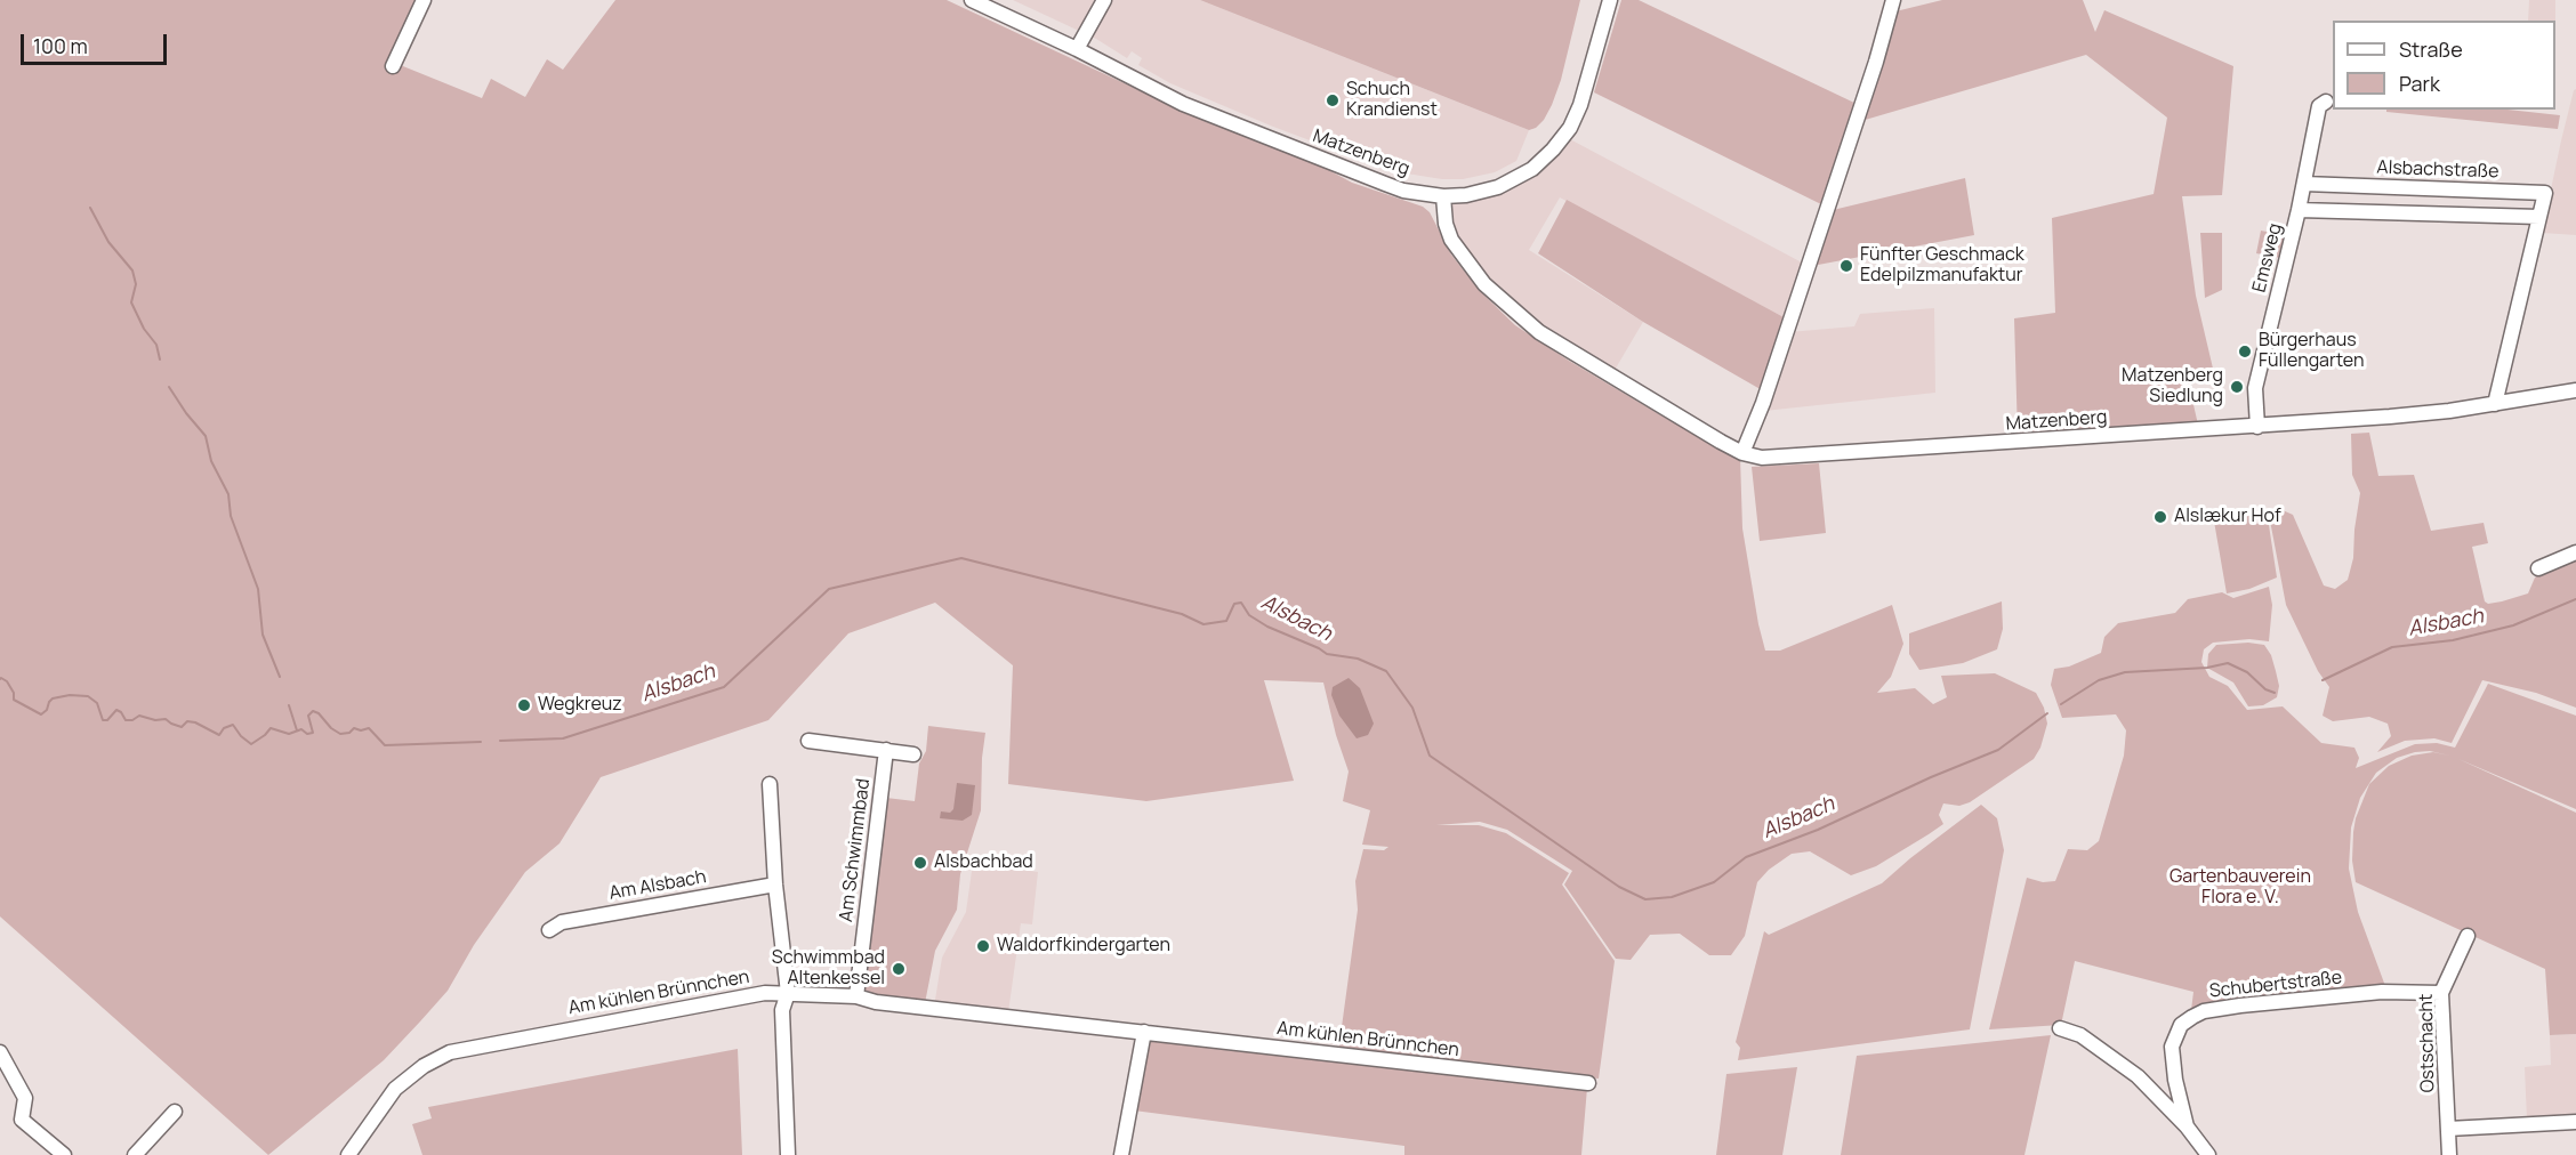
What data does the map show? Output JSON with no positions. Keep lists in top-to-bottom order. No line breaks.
{"streets":{"street":["Matzenberg","Alsbachstraße","Emsweg","Am Schwimmbad","Am Alsbach","Schubertstraße","Am kühlen Brünnchen","Ostschacht"]},"crossings":[["Matzenberg","Alsbachstraße"],["Matzenberg","Emsweg"],["Alsbachstraße","Emsweg"],["Am Schwimmbad","Am kühlen Brünnchen"],["Schubertstraße","Ostschacht"]],"water":["Alsbach"],"parks":["Gartenbauverein Flora e. V."],"places":["Schuch Krandienst","Fünfter Geschmack Edelpilzmanufaktur","Bürgerhaus Füllengarten","Matzenberg Siedlung","Alslækur Hof","Wegkreuz","Alsbachbad","Waldorfkindergarten","Schwimmbad Altenkessel"],"legend":["Straße","Park"],"scale_bar":"100 m"}
